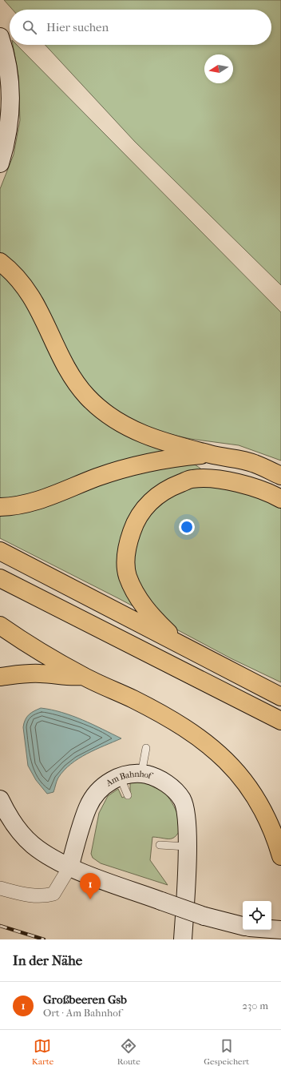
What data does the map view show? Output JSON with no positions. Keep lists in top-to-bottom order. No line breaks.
{"streets":{"main road":["Am Bahnhof"]},"north":"left","page":{"search":"Hier suchen","pins":"1","heading":"In der Nähe","list":[{"mark":"1","name":"Großbeeren Gsb","note":"Ort · Am Bahnhof","value":"230 m"}],"nav":["Karte","Route","Gespeichert"]}}
